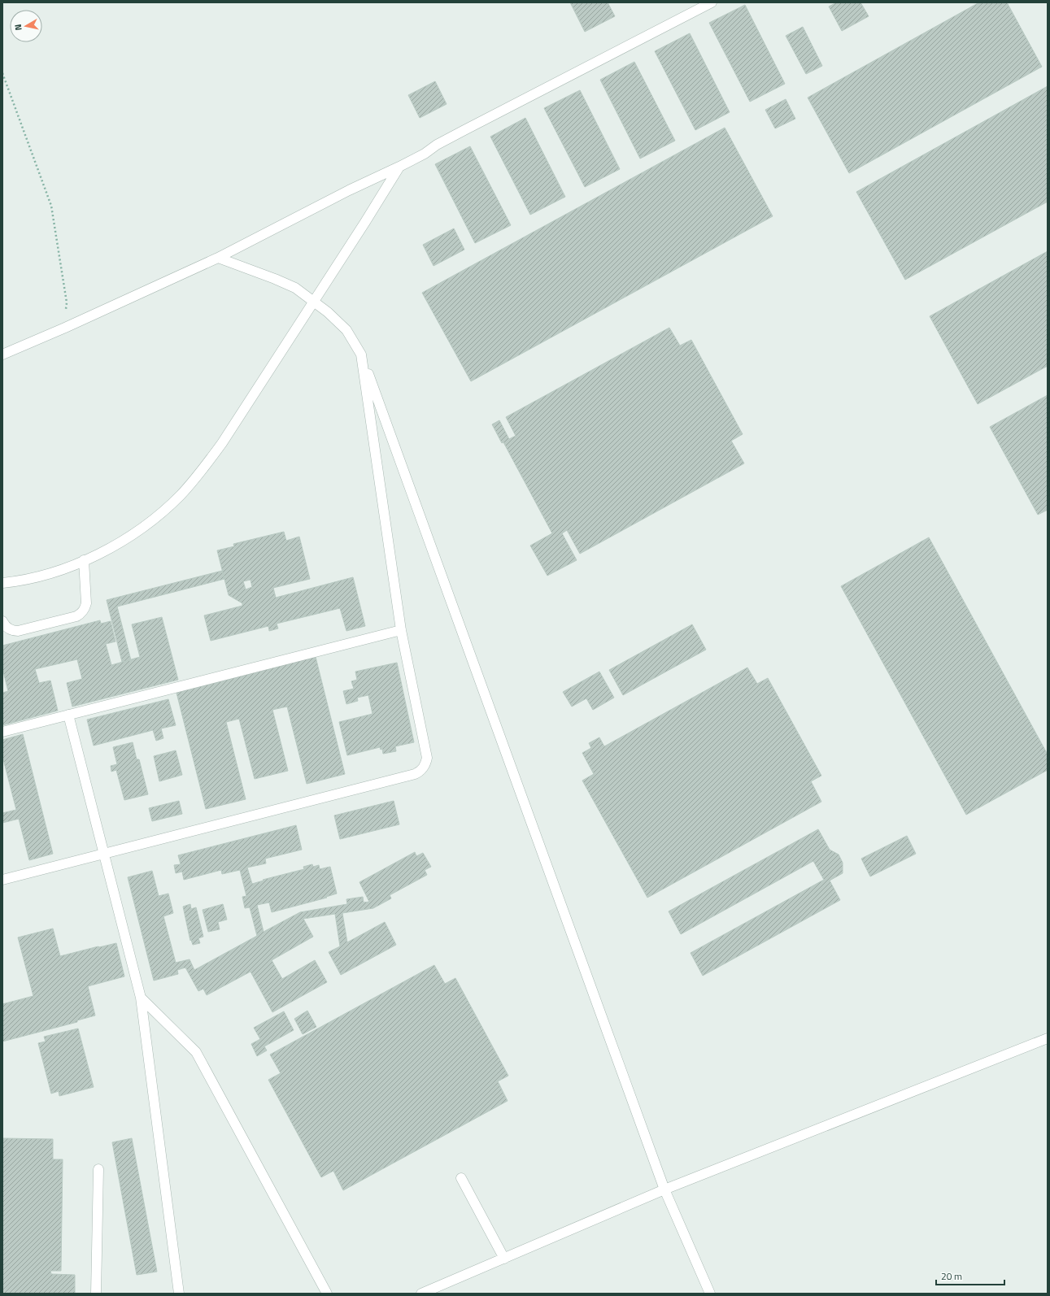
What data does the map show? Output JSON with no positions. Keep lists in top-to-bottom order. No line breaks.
{"scale_bar":"20 m","north":"left"}
